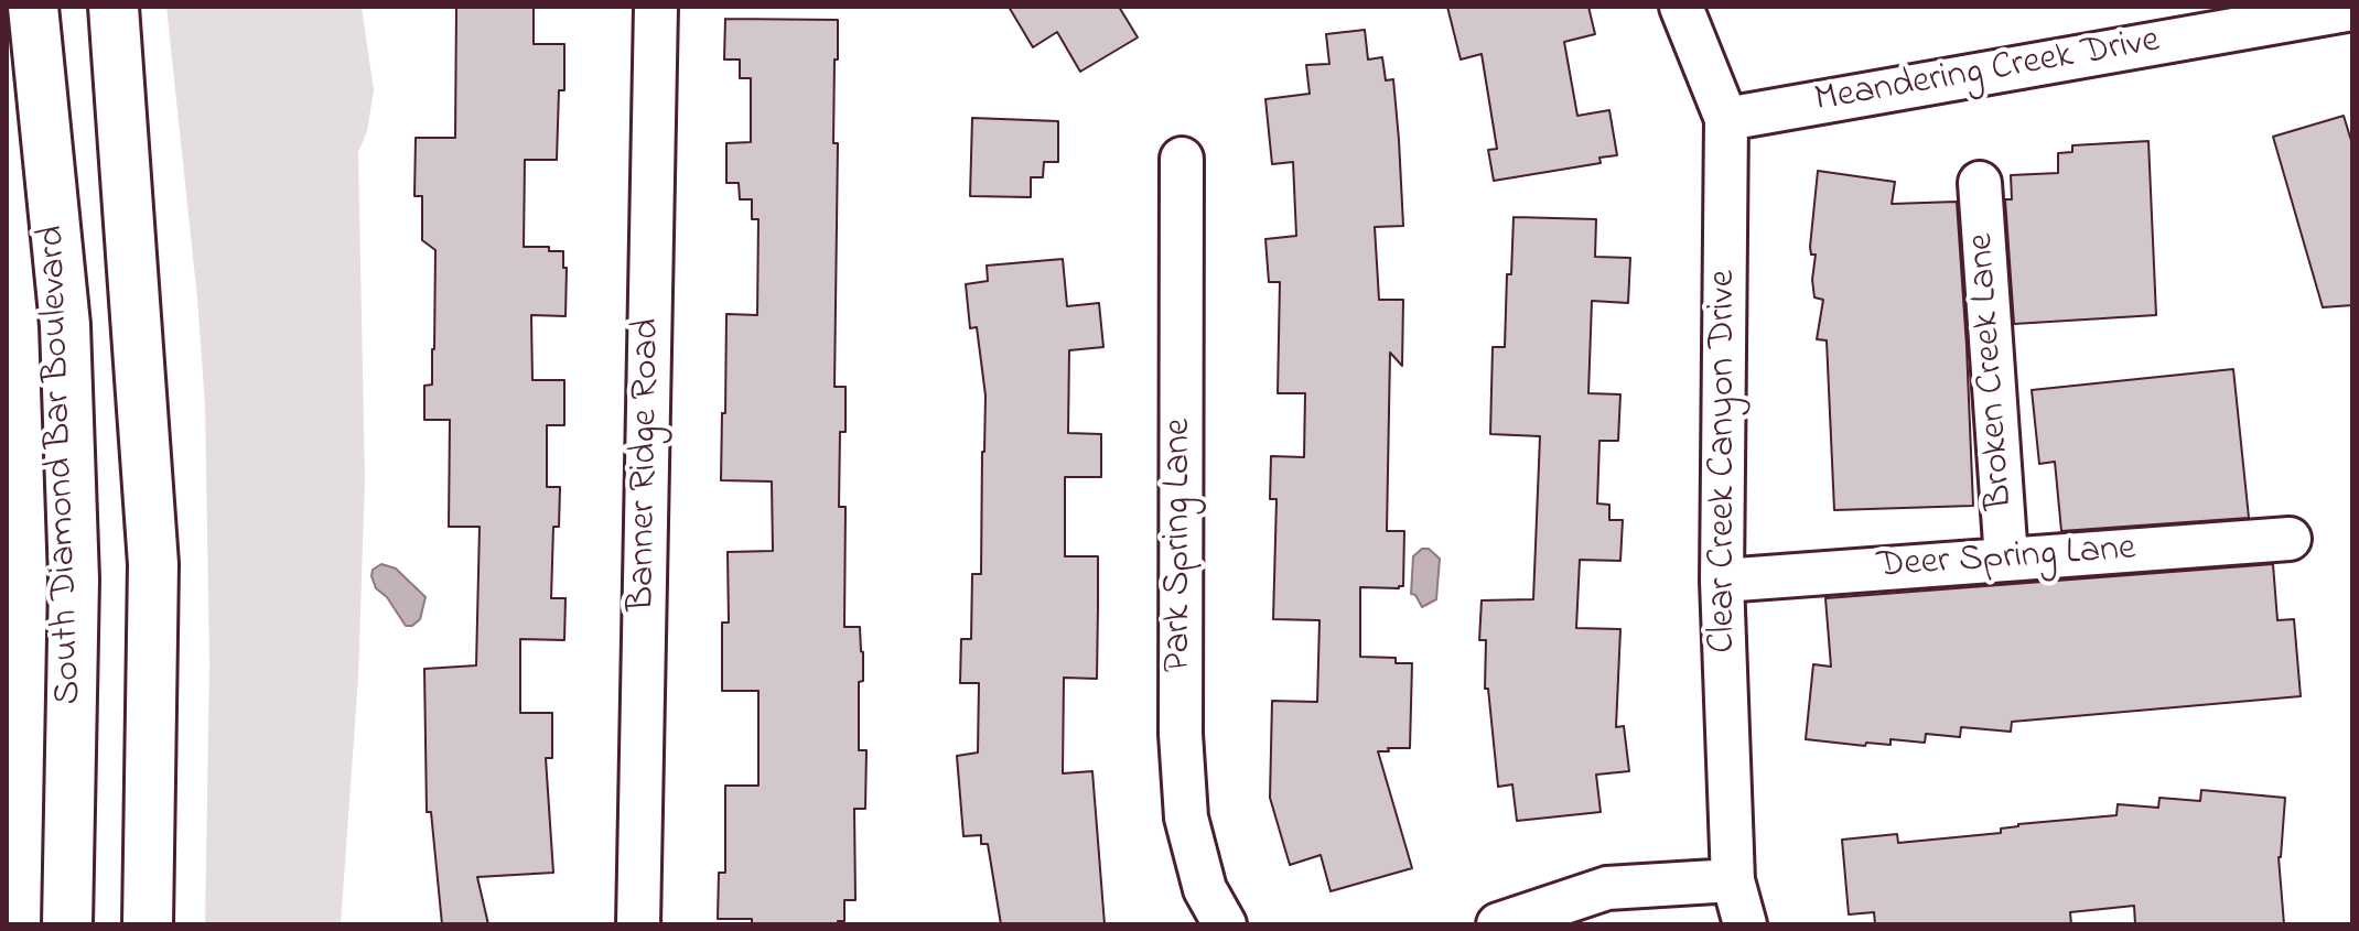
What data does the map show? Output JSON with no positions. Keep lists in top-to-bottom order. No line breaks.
{"streets":{"main road":["South Diamond Bar Boulevard"],"street":["Meandering Creek Drive","Broken Creek Lane","Clear Creek Canyon Drive","Banner Ridge Road","Park Spring Lane","Deer Spring Lane"]},"crossings":[["Meandering Creek Drive","Clear Creek Canyon Drive"],["Broken Creek Lane","Deer Spring Lane"],["Clear Creek Canyon Drive","Deer Spring Lane"]]}
